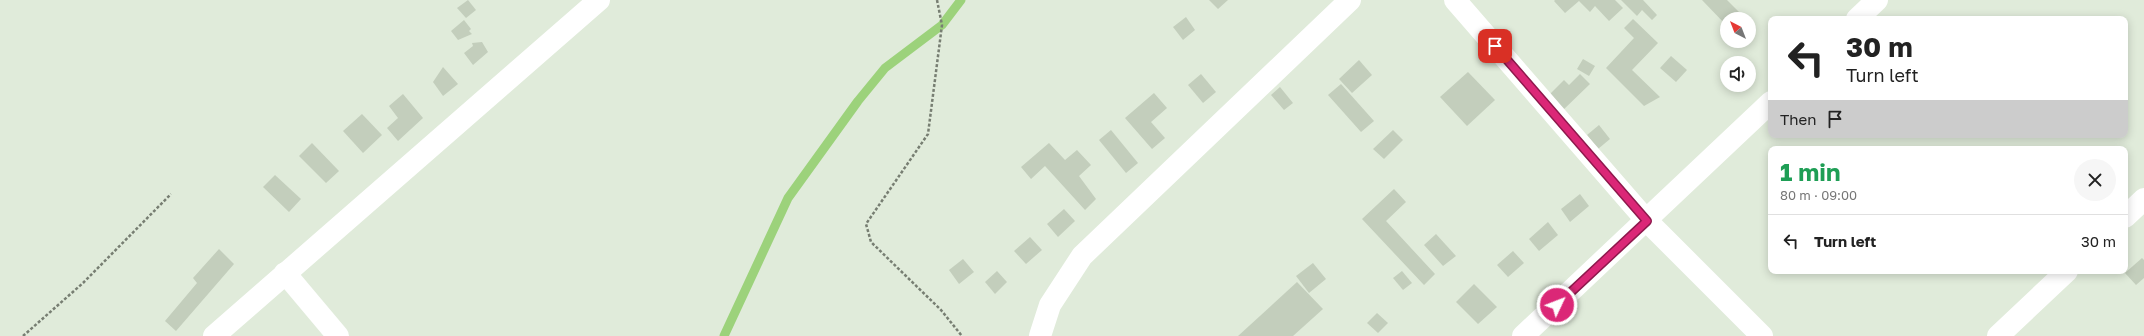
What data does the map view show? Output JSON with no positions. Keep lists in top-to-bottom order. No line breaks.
{"north":"top left","page":{"turn":["30 m","Turn left"],"then":"Then","heading":["1 min","80 m · 09:00"],"list":[{"name":"Turn left","value":"30 m"}]}}
